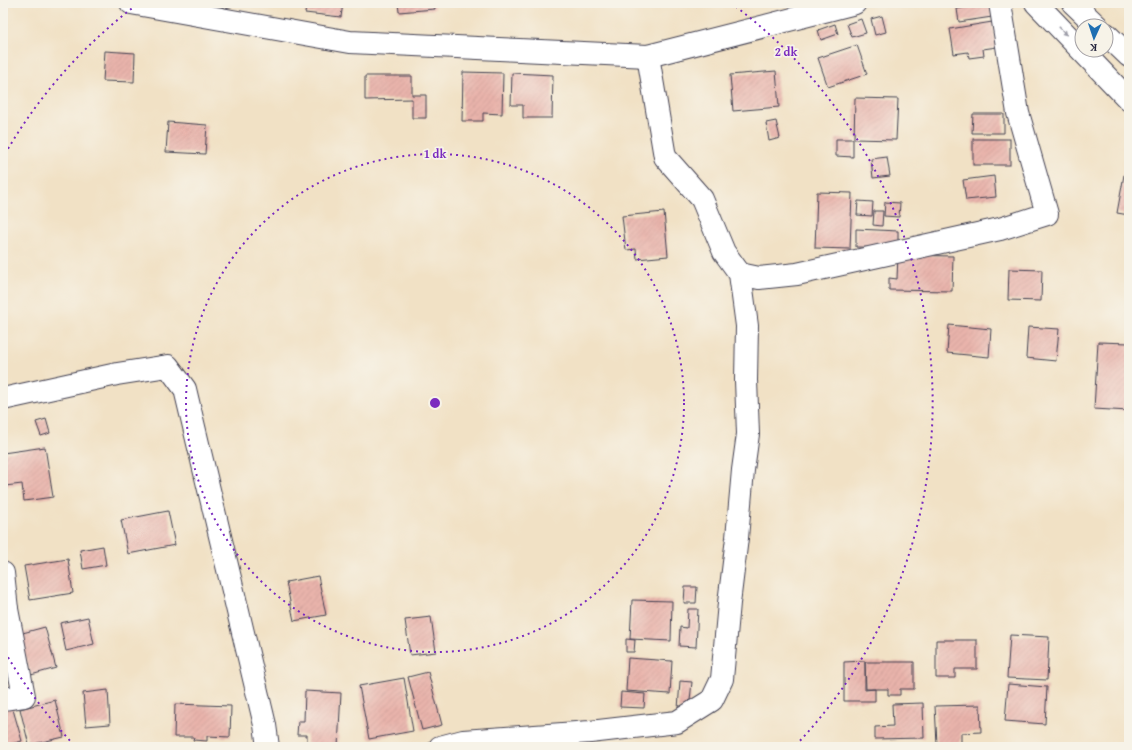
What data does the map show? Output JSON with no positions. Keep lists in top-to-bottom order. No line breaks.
{"north":"bottom","rings":["2 dk","1 dk"]}
